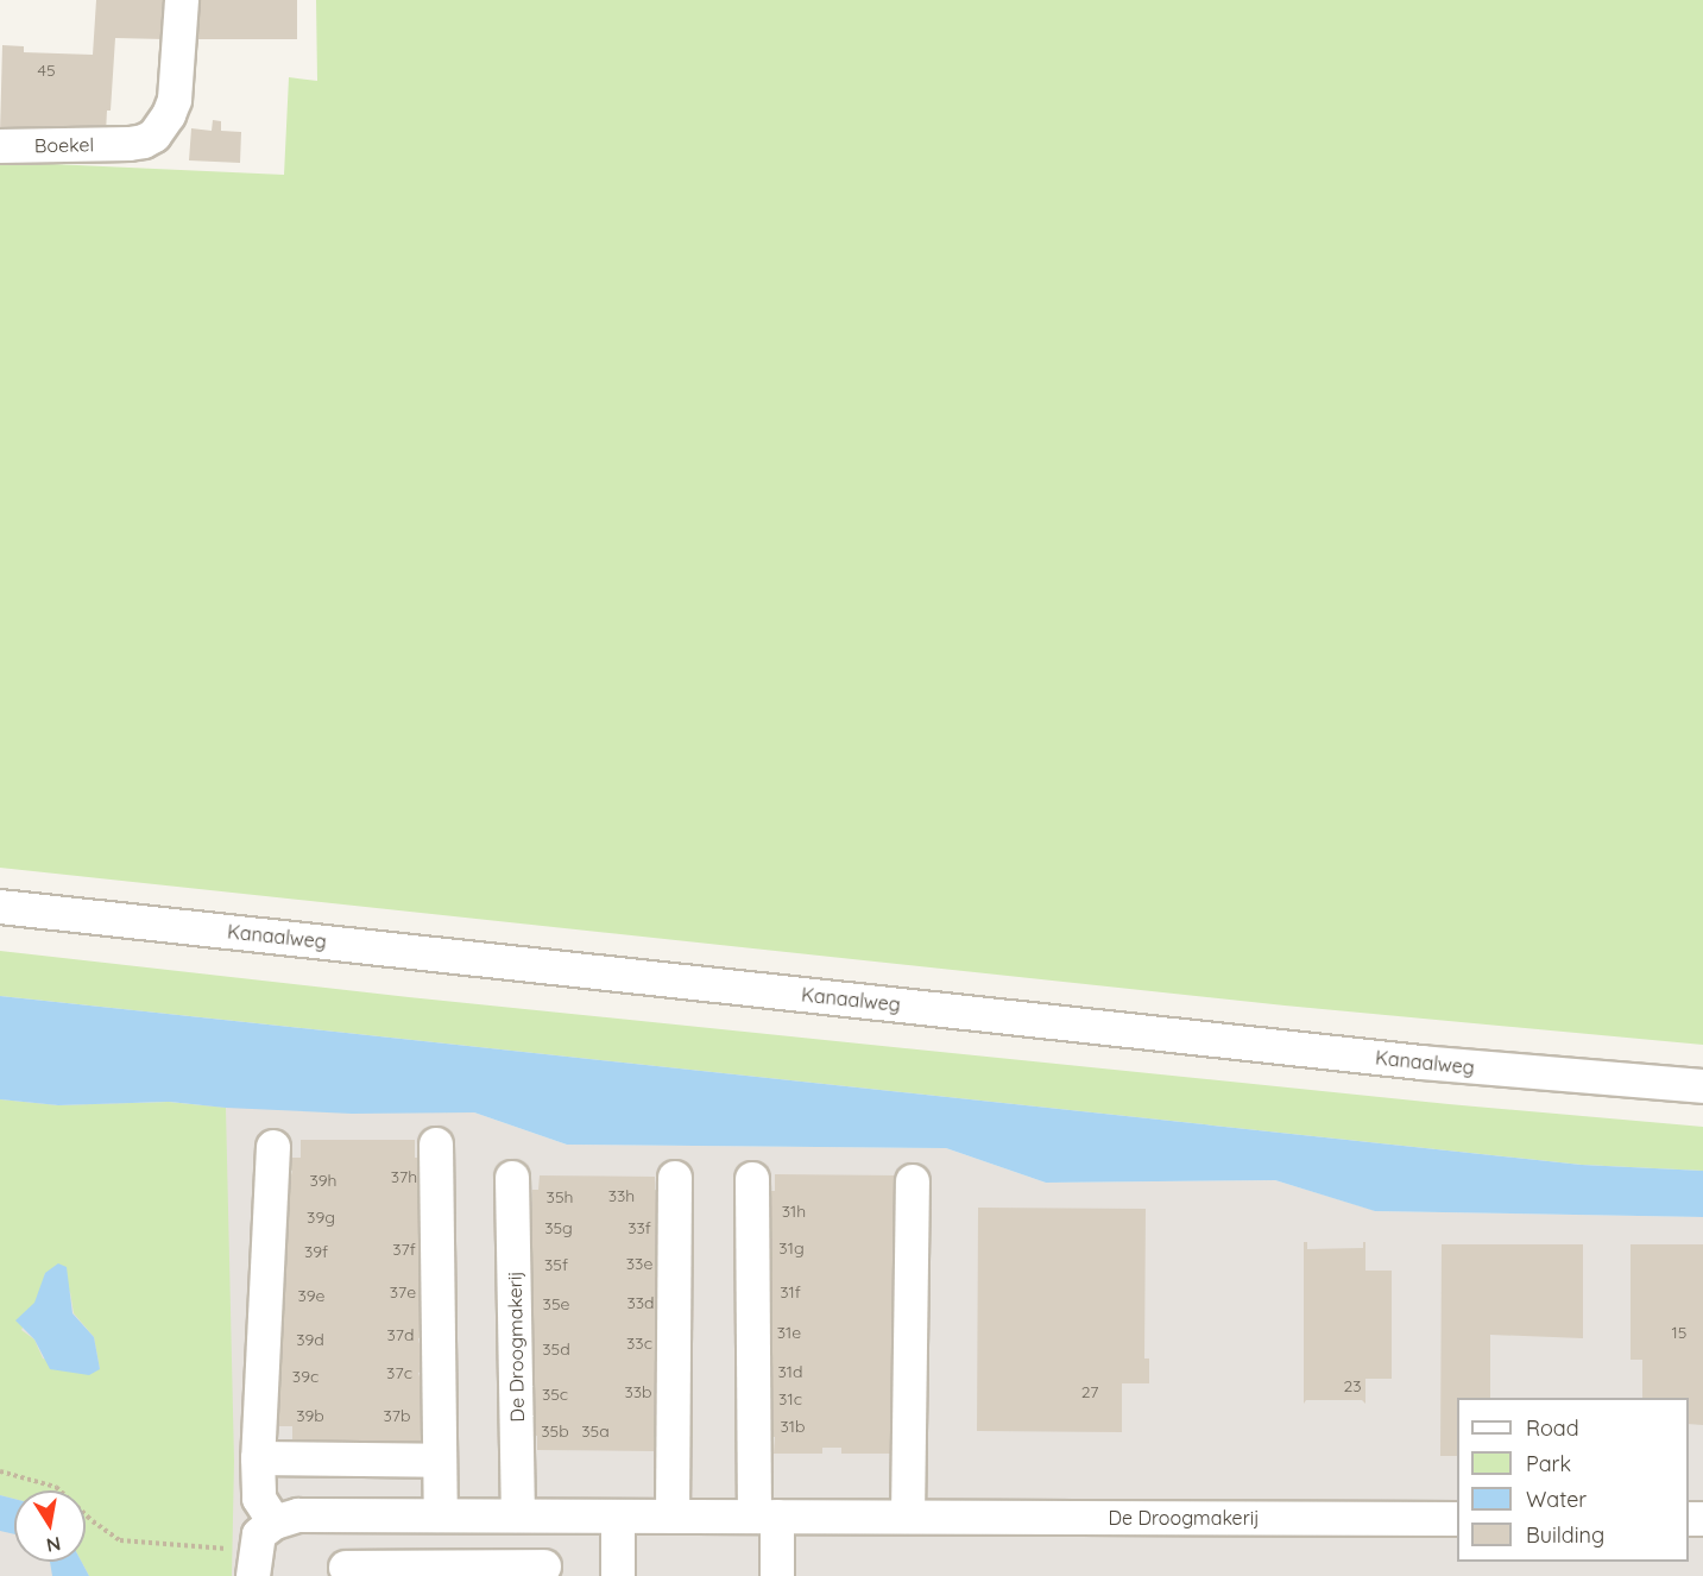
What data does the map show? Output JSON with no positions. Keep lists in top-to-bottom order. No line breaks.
{"streets":{"street":["Boekel","Kanaalweg","De Droogmakerij"]},"house_numbers":["45","37h","39h","33h","35h","31h","39g","35g","33f","31g","37f","39f","33e","35f","37e","31f","39e","33d","35e","31e","15","37d","39d","33c","35d","31d","37c","39c","23","33b","27","35c","31c","39b","37b","31b","35b","35a"],"legend":["Road","Park","Water","Building"],"north":"bottom"}
